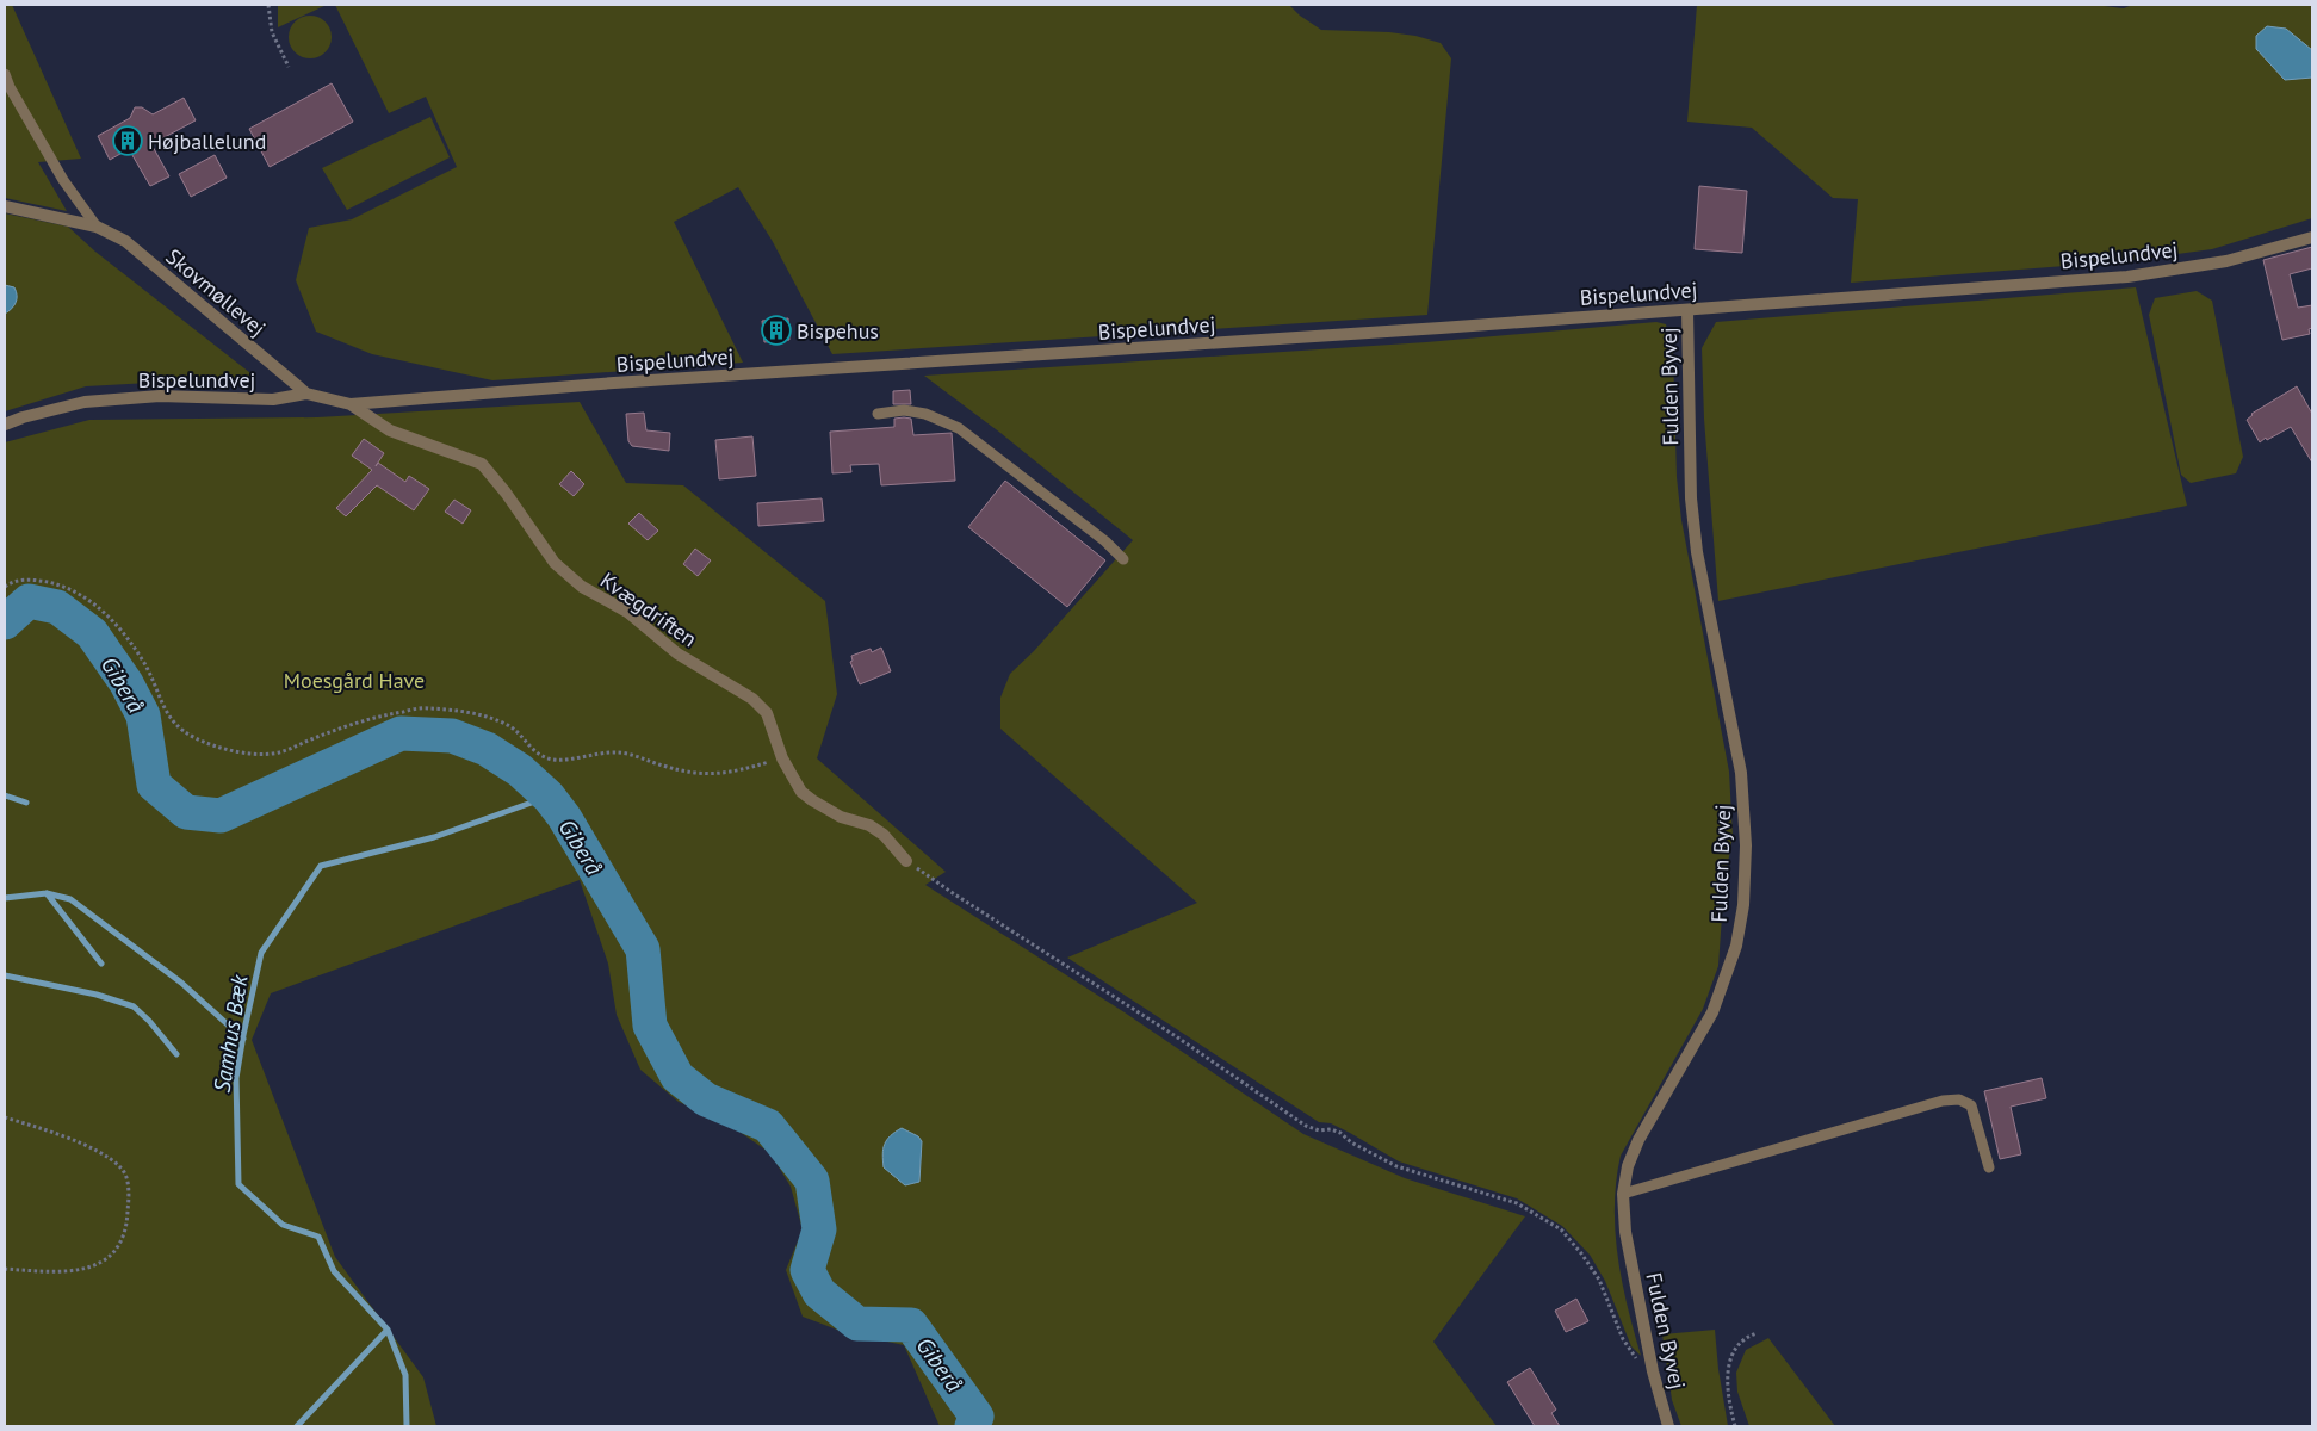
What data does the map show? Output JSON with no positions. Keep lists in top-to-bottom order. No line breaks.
{"streets":{"street":["Bispelundvej","Skovmøllevej","Fulden Byvej","Kvægdriften"]},"crossings":[["Bispelundvej","Skovmøllevej"],["Bispelundvej","Fulden Byvej"],["Bispelundvej","Kvægdriften"]],"water":["Giberå","Samhus Bæk"],"parks":["Moesgård Have"],"places":{"building":["Højballelund","Bispehus"]}}
